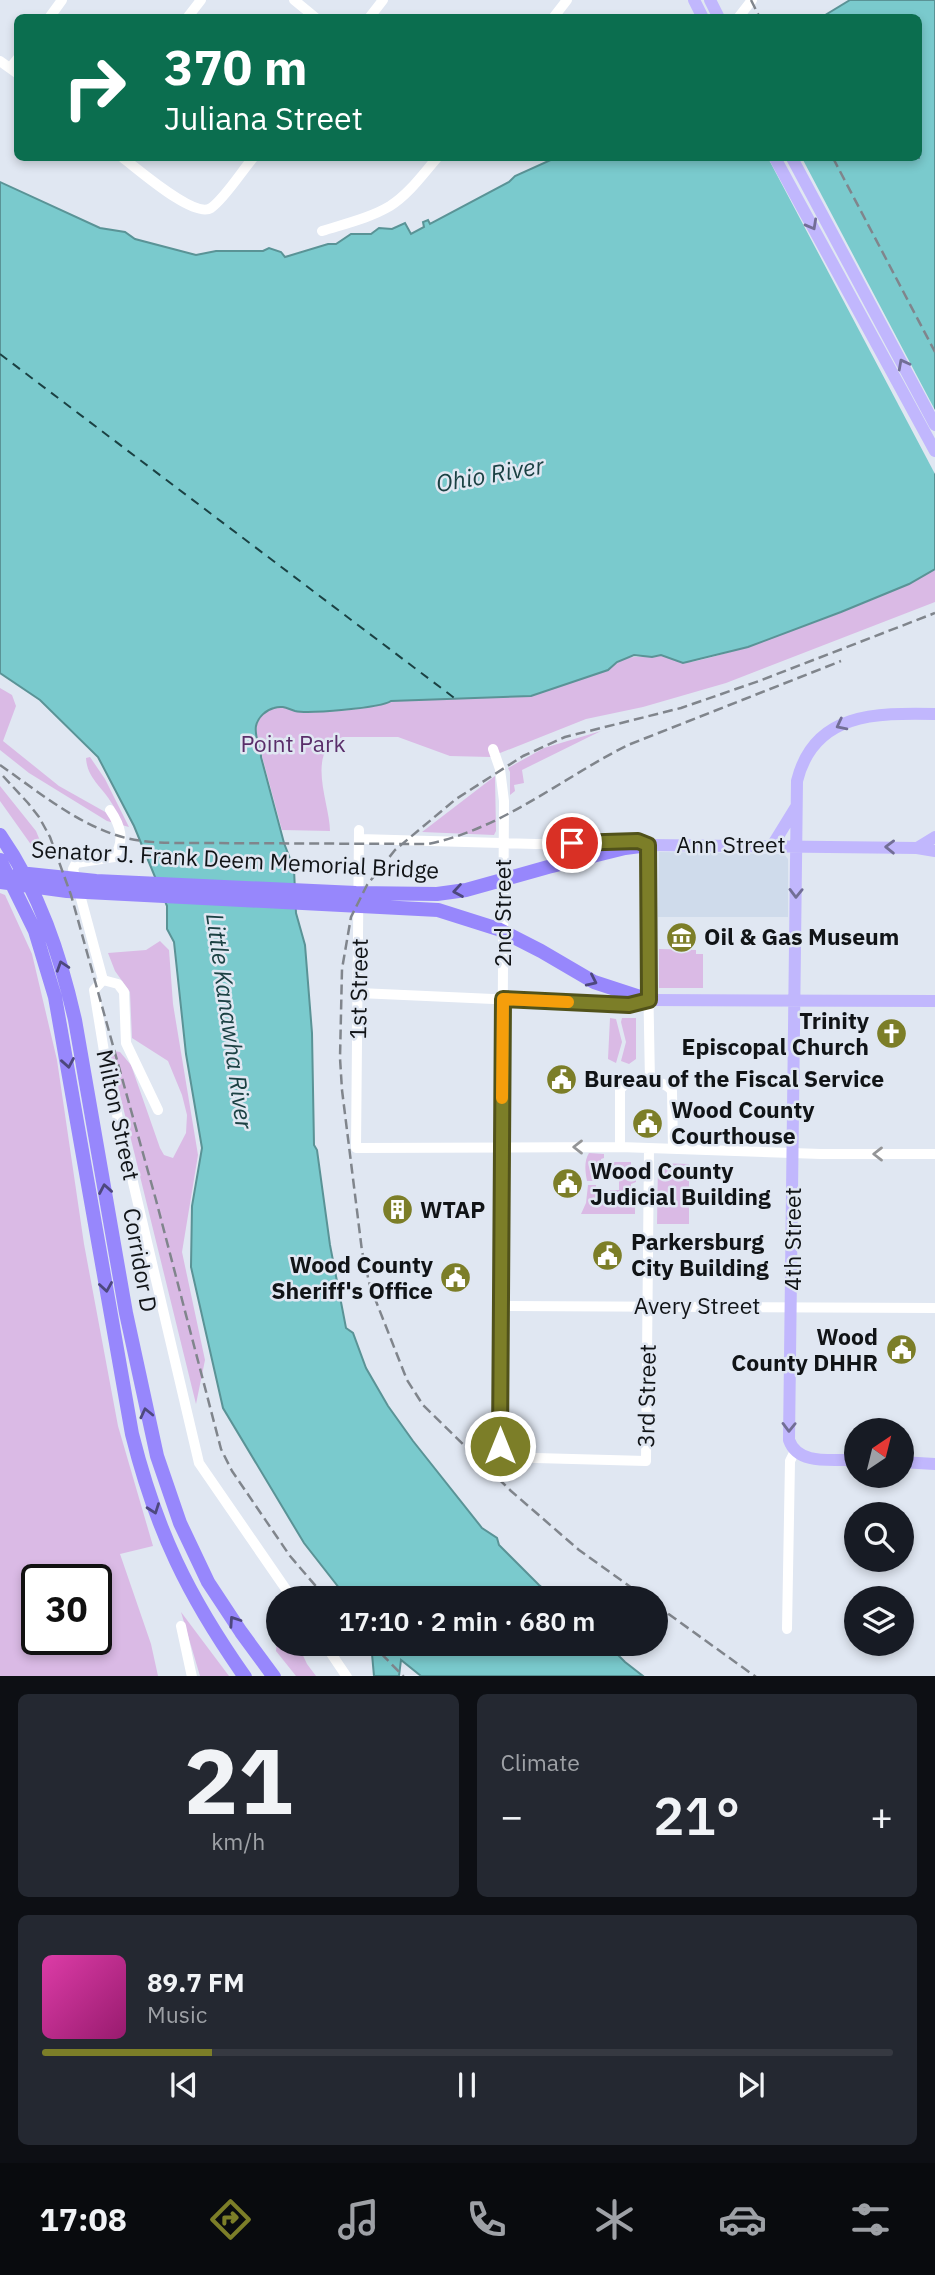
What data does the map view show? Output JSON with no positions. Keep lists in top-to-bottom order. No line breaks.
{"streets":{"highway":["Senator J. Frank Deem Memorial Bridge","Corridor D"],"main road":["Ann Street","4th Street"],"street":["2nd Street","1st Street","Milton Street","Avery Street","3rd Street"]},"crossings":[["Ann Street","Senator J. Frank Deem Memorial Bridge"],["Ann Street","2nd Street"],["Ann Street","1st Street"],["Ann Street","4th Street"],["2nd Street","1st Street"],["2nd Street","Avery Street"],["2nd Street","3rd Street"],["4th Street","Avery Street"],["Avery Street","3rd Street"]],"one_way":["4th Street"],"water":["Ohio River","Little Kanawha River"],"parks":["Point Park"],"places":{"museum":["Oil & Gas Museum"],"church":["Trinity Episcopal Church"],"public building":["Bureau of the Fiscal Service","Wood County Courthouse","Wood County Judicial Building","Parkersburg City Building","Wood County Sheriff's Office","Wood County DHHR"],"building":["WTAP"]},"north":"top right","page":{"turn":["370 m","Juliana Street"],"limit":"30","trip":"17:10 · 2 min · 680 m","tile":[["21","km/h"],"Climate"],"heat":["−","21°","+"],"song":["89.7 FM","Music"],"tabs":"17:08"}}
